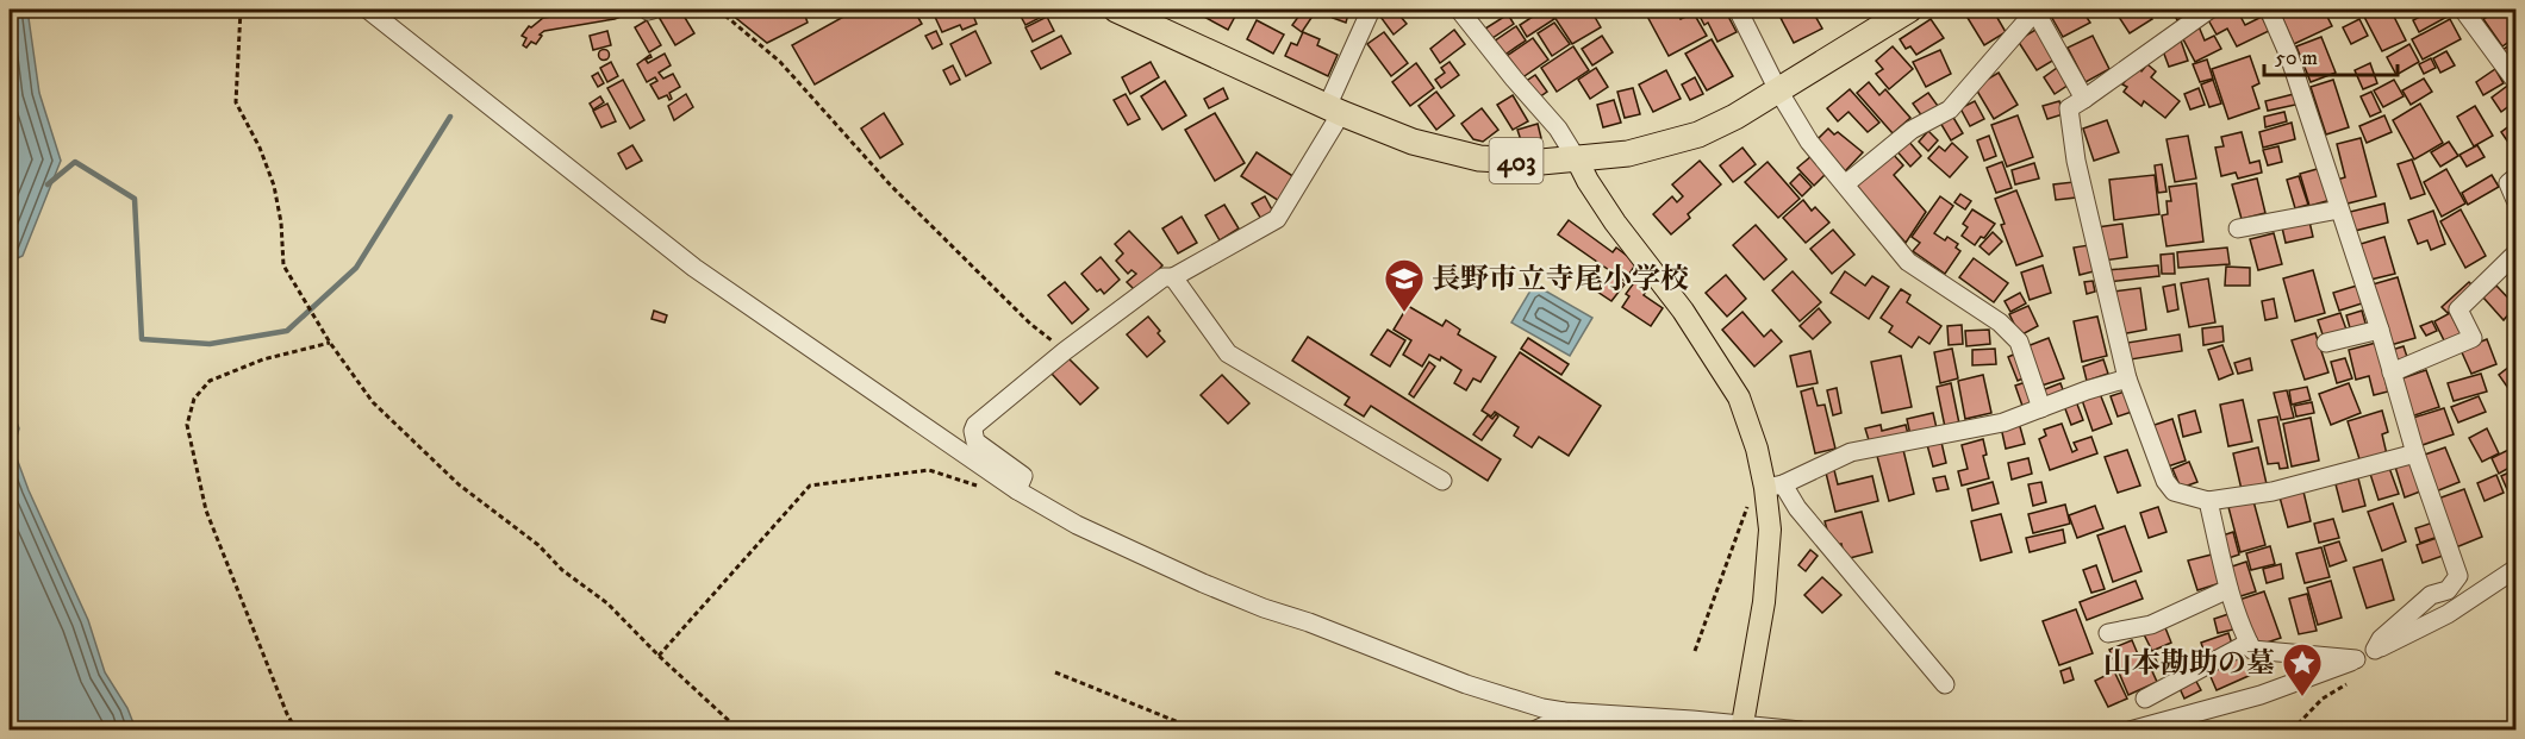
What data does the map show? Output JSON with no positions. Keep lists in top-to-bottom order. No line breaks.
{"streets":{"highway":["403"]},"places":{"school or university":["長野市立寺尾小学校"],"place":["山本勘助の墓"]},"scale_bar":"50 m"}
